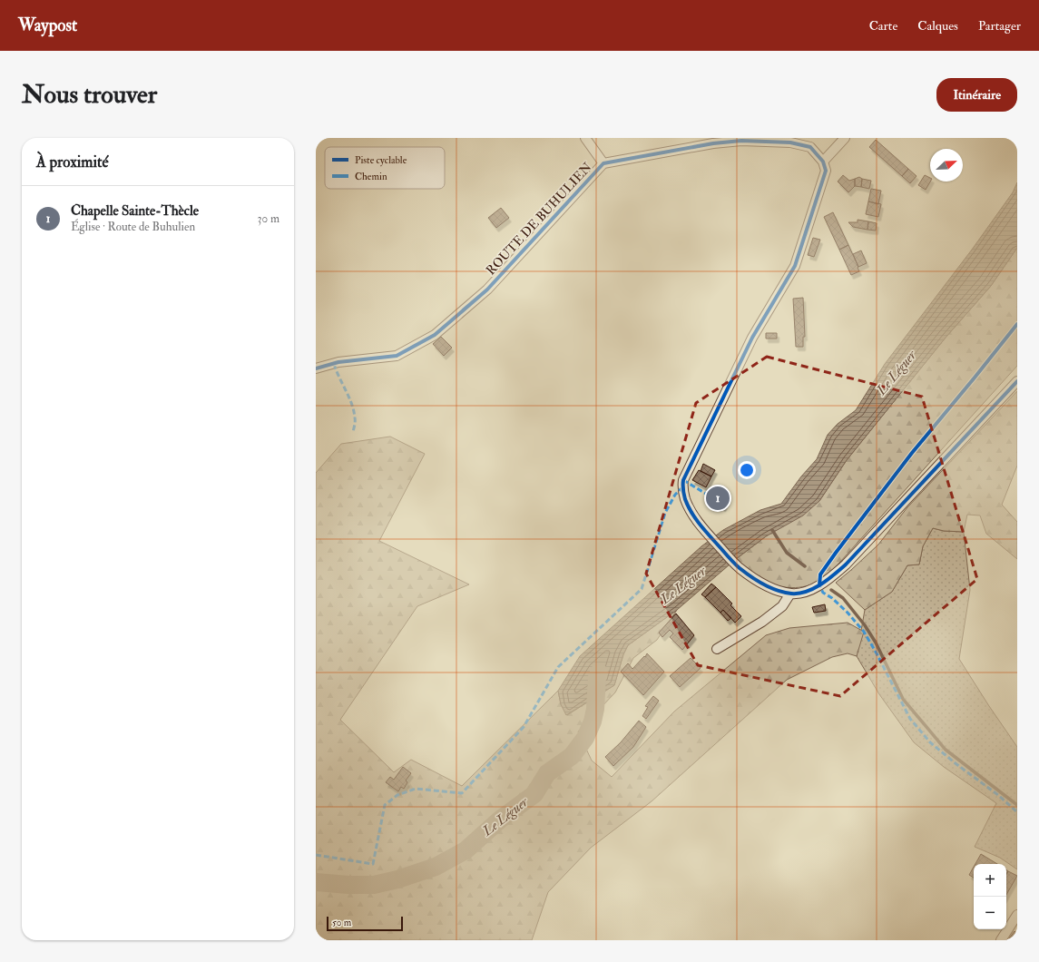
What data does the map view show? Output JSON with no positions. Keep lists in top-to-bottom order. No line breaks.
{"streets":{"street":["ROUTE DE BUHULIEN"]},"water":["Le Léguer"],"legend":["Piste cyclable","Chemin"],"scale_bar":"50 m","north":"top right","page":{"header":"Waypost","nav":["Carte","Calques","Partager"],"buttons":"Itinéraire","title":"Nous trouver","heading":"À proximité","list":[{"mark":"1","name":"Chapelle Sainte-Thècle","note":"Église · Route de Buhulien","value":"30 m"}],"pins":"1","map_buttons":["+","−"],"scale":"50 m"}}
